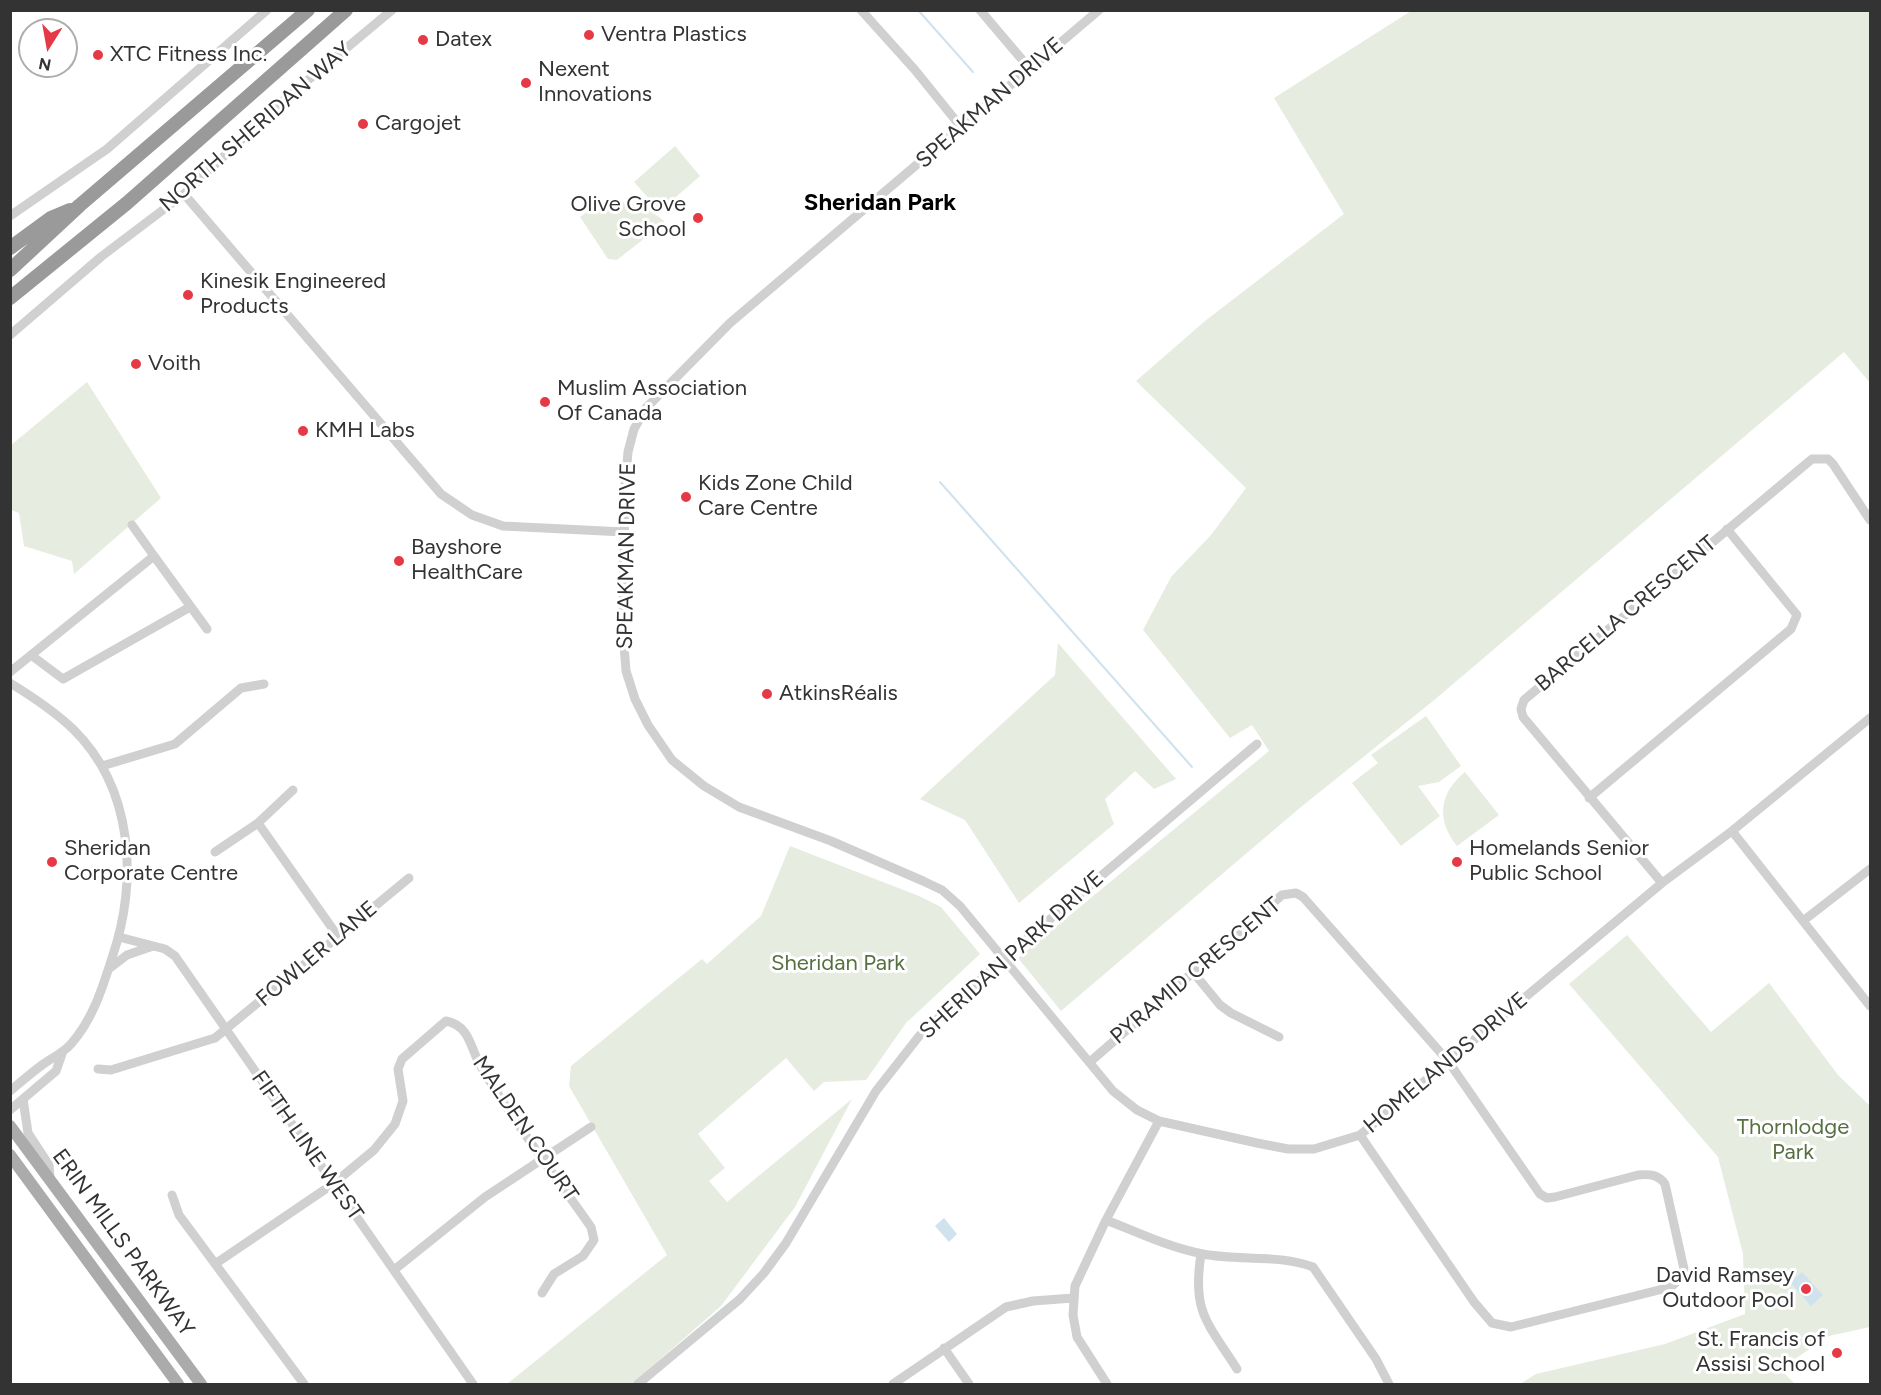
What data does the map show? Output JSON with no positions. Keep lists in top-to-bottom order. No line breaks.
{"streets":{"main road":["ERIN MILLS PARKWAY"],"street":["SPEAKMAN DRIVE","NORTH SHERIDAN WAY","BARCELLA CRESCENT","FOWLER LANE","SHERIDAN PARK DRIVE","PYRAMID CRESCENT","HOMELANDS DRIVE","MALDEN COURT","FIFTH LINE WEST"]},"crossings":[["SPEAKMAN DRIVE","SHERIDAN PARK DRIVE"],["SPEAKMAN DRIVE","HOMELANDS DRIVE"],["BARCELLA CRESCENT","HOMELANDS DRIVE"],["FOWLER LANE","FIFTH LINE WEST"],["SHERIDAN PARK DRIVE","HOMELANDS DRIVE"],["PYRAMID CRESCENT","HOMELANDS DRIVE"],["MALDEN COURT","FIFTH LINE WEST"]],"districts":["Sheridan Park"],"parks":["Sheridan Park","Thornlodge Park"],"places":["Ventra Plastics","Datex","XTC Fitness Inc.","Nexent Innovations","Cargojet","Olive Grove School","Kinesik Engineered Products","Voith","Muslim Association Of Canada","KMH Labs","Kids Zone Child Care Centre","Bayshore HealthCare","AtkinsRéalis","Sheridan Corporate Centre","Homelands Senior Public School","David Ramsey Outdoor Pool","St. Francis of Assisi School"],"north":"bottom"}
